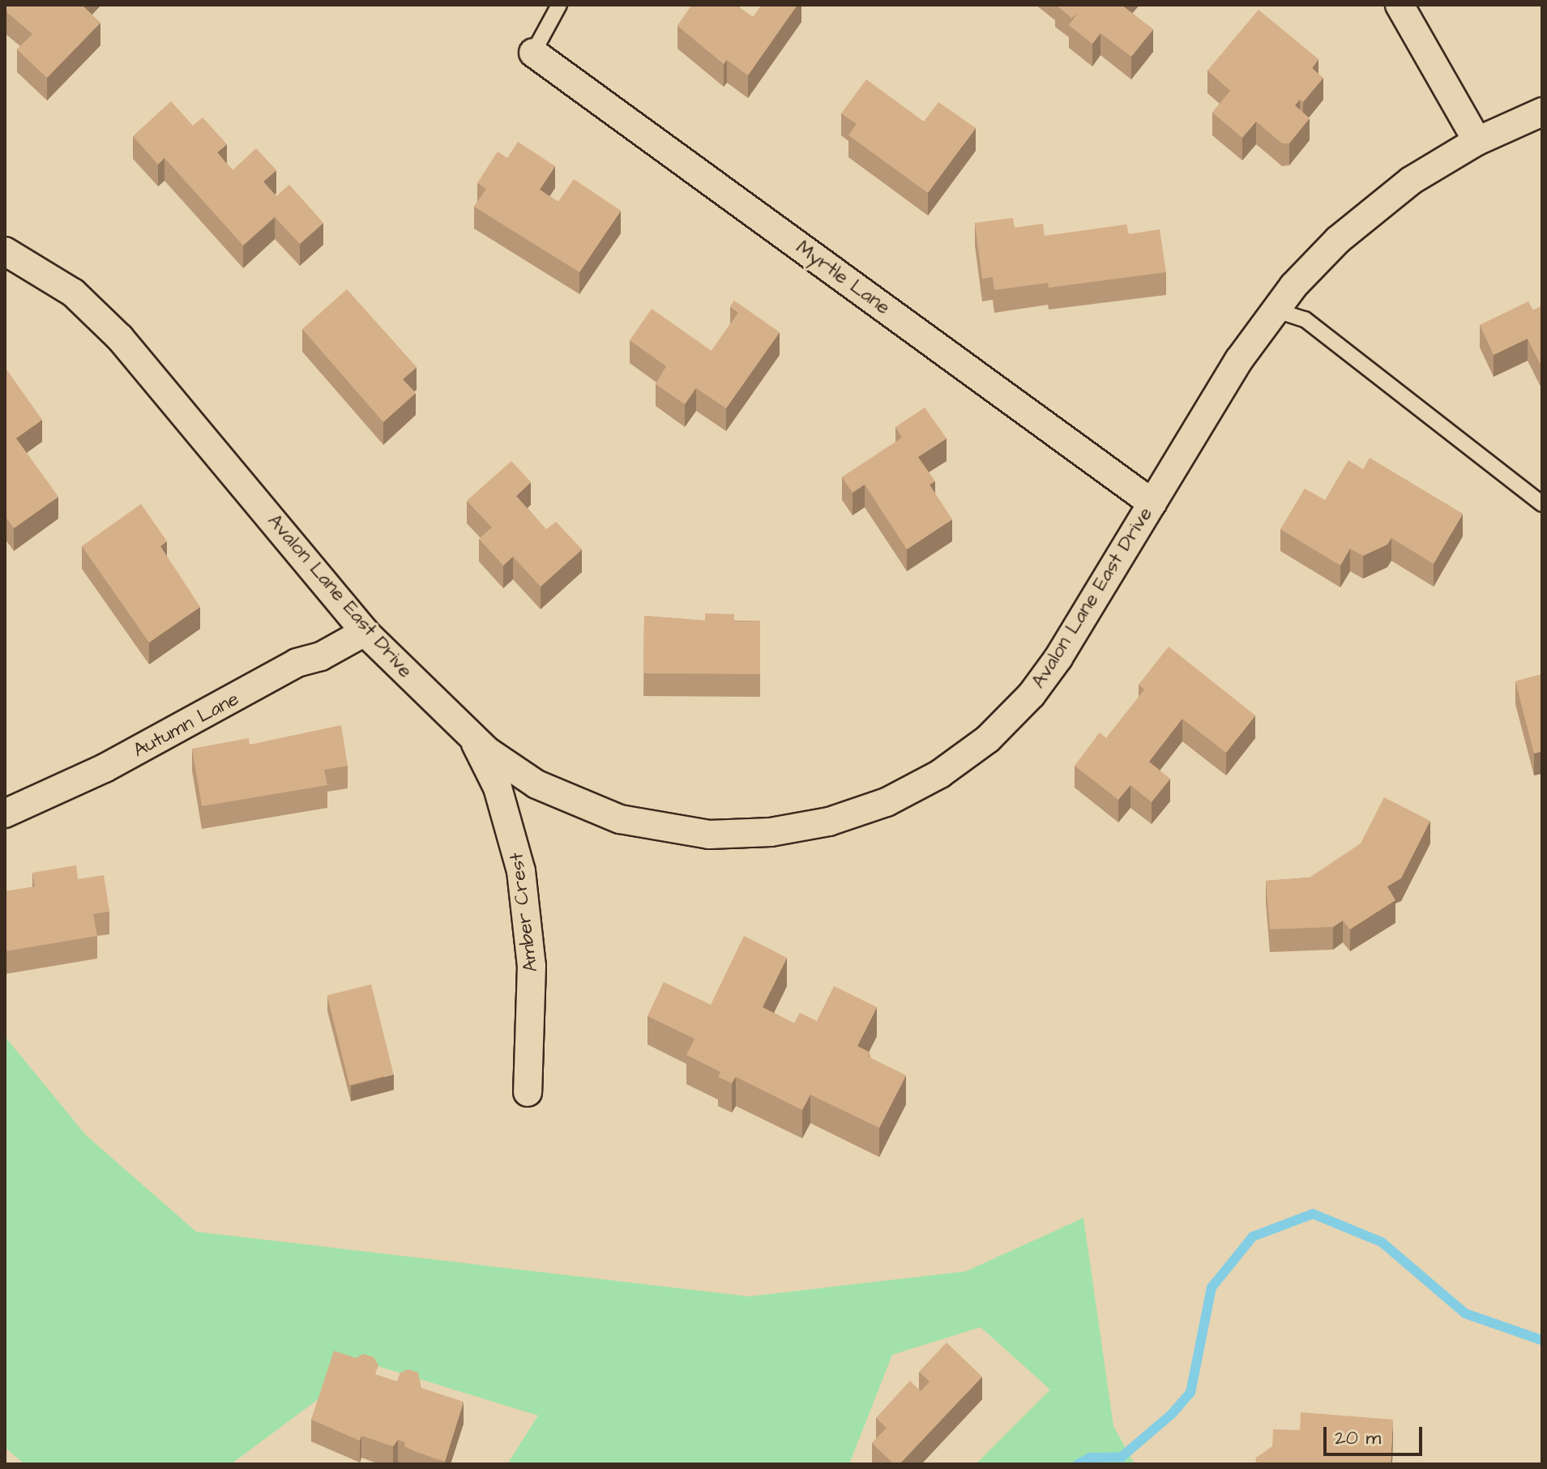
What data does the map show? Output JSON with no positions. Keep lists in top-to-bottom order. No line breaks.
{"streets":{"street":["Myrtle Lane","Avalon Lane East Drive","Autumn Lane","Amber Crest"]},"crossings":[["Myrtle Lane","Avalon Lane East Drive"],["Avalon Lane East Drive","Autumn Lane"],["Avalon Lane East Drive","Amber Crest"]],"scale_bar":"20 m"}
